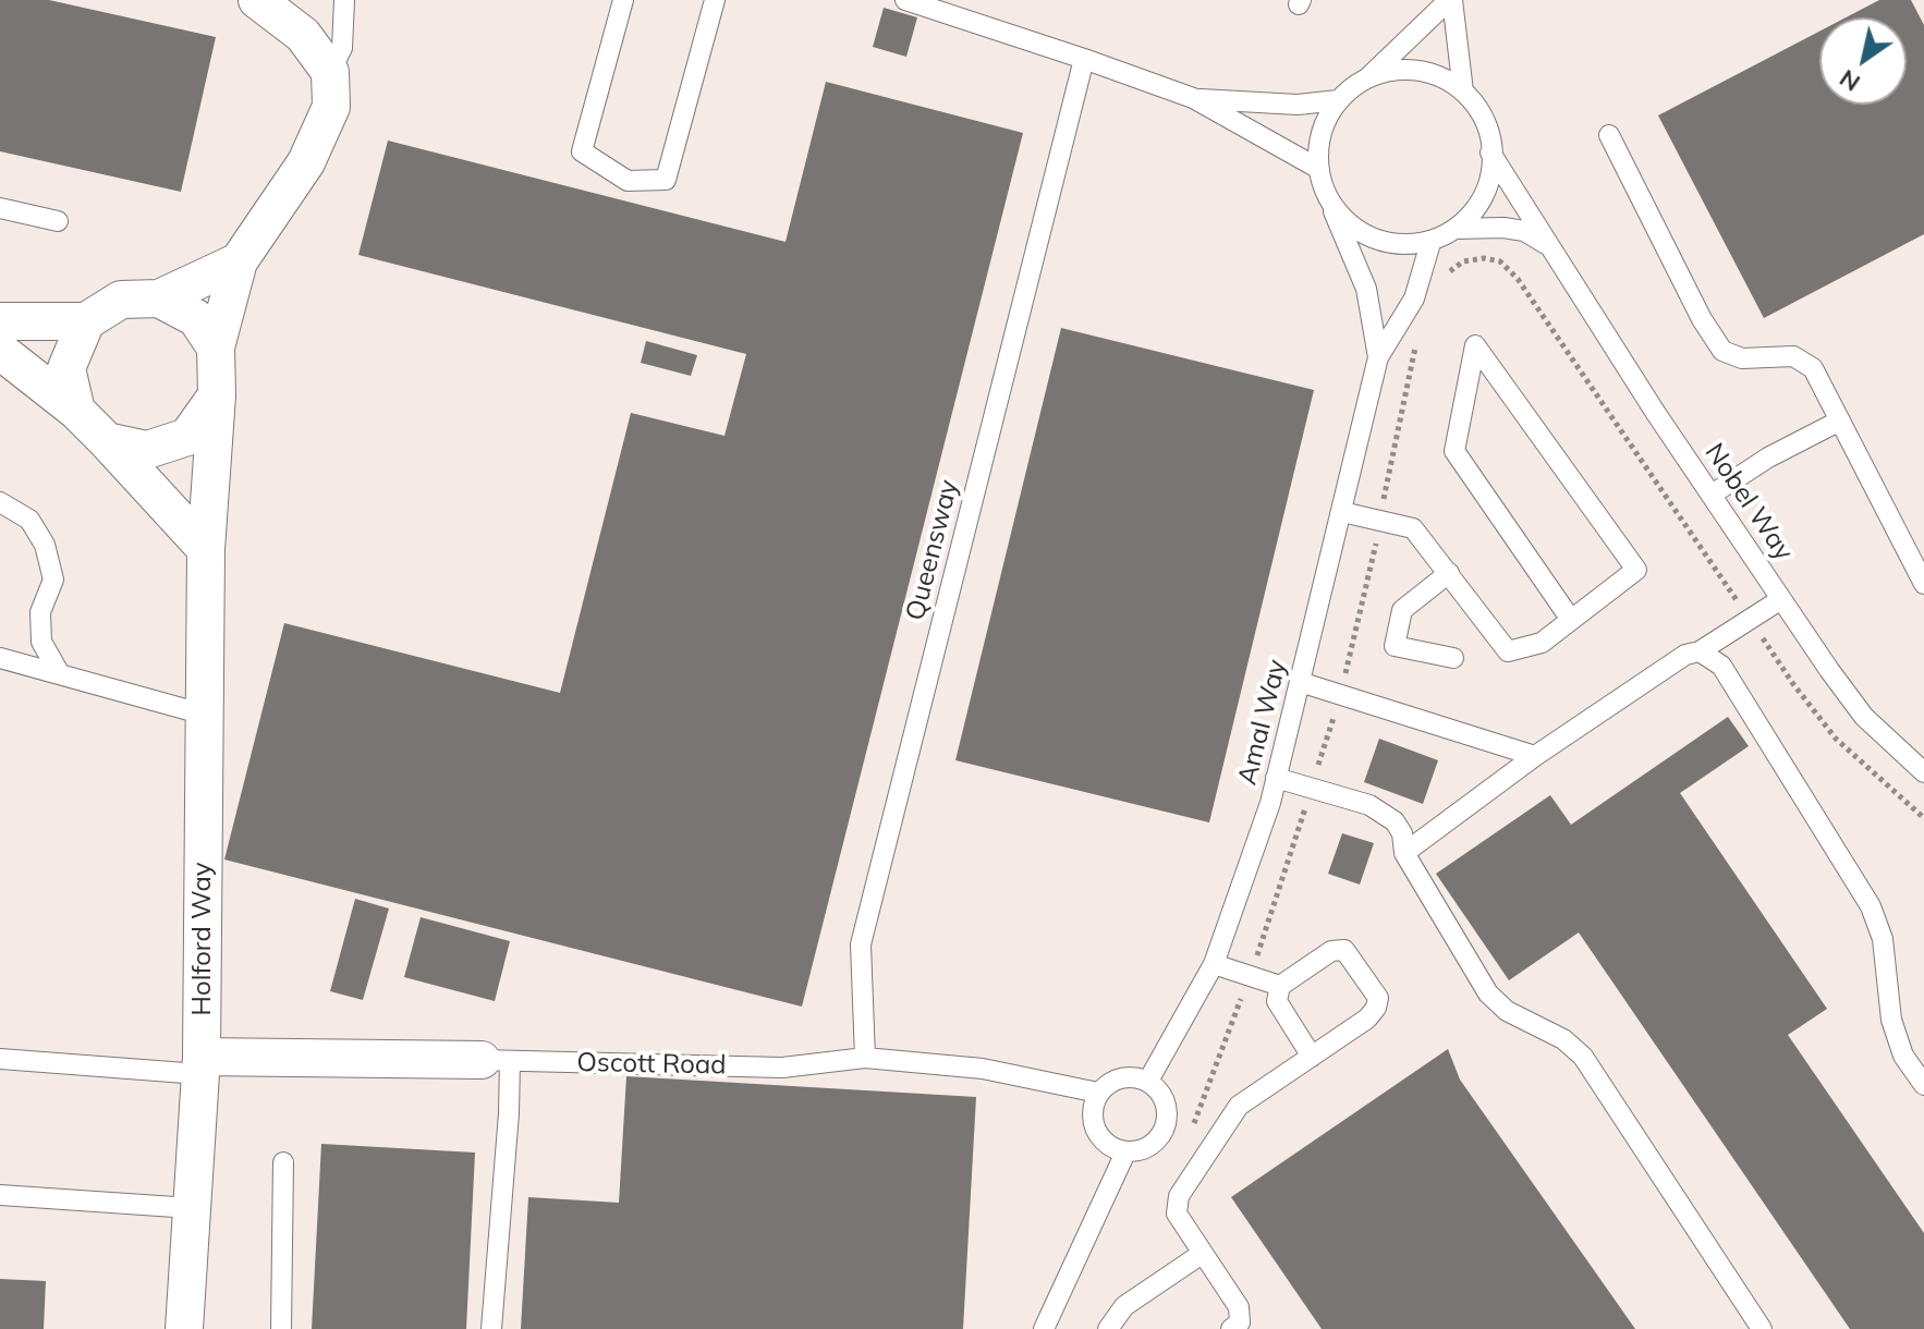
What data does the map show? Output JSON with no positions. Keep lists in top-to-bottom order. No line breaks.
{"streets":{"street":["Holford Way","Oscott Road"],"lane":["Nobel Way","Queensway","Amal Way"]},"crossings":[["Nobel Way","Amal Way"],["Queensway","Oscott Road"],["Amal Way","Oscott Road"],["Holford Way","Oscott Road"]],"north":"bottom left"}
